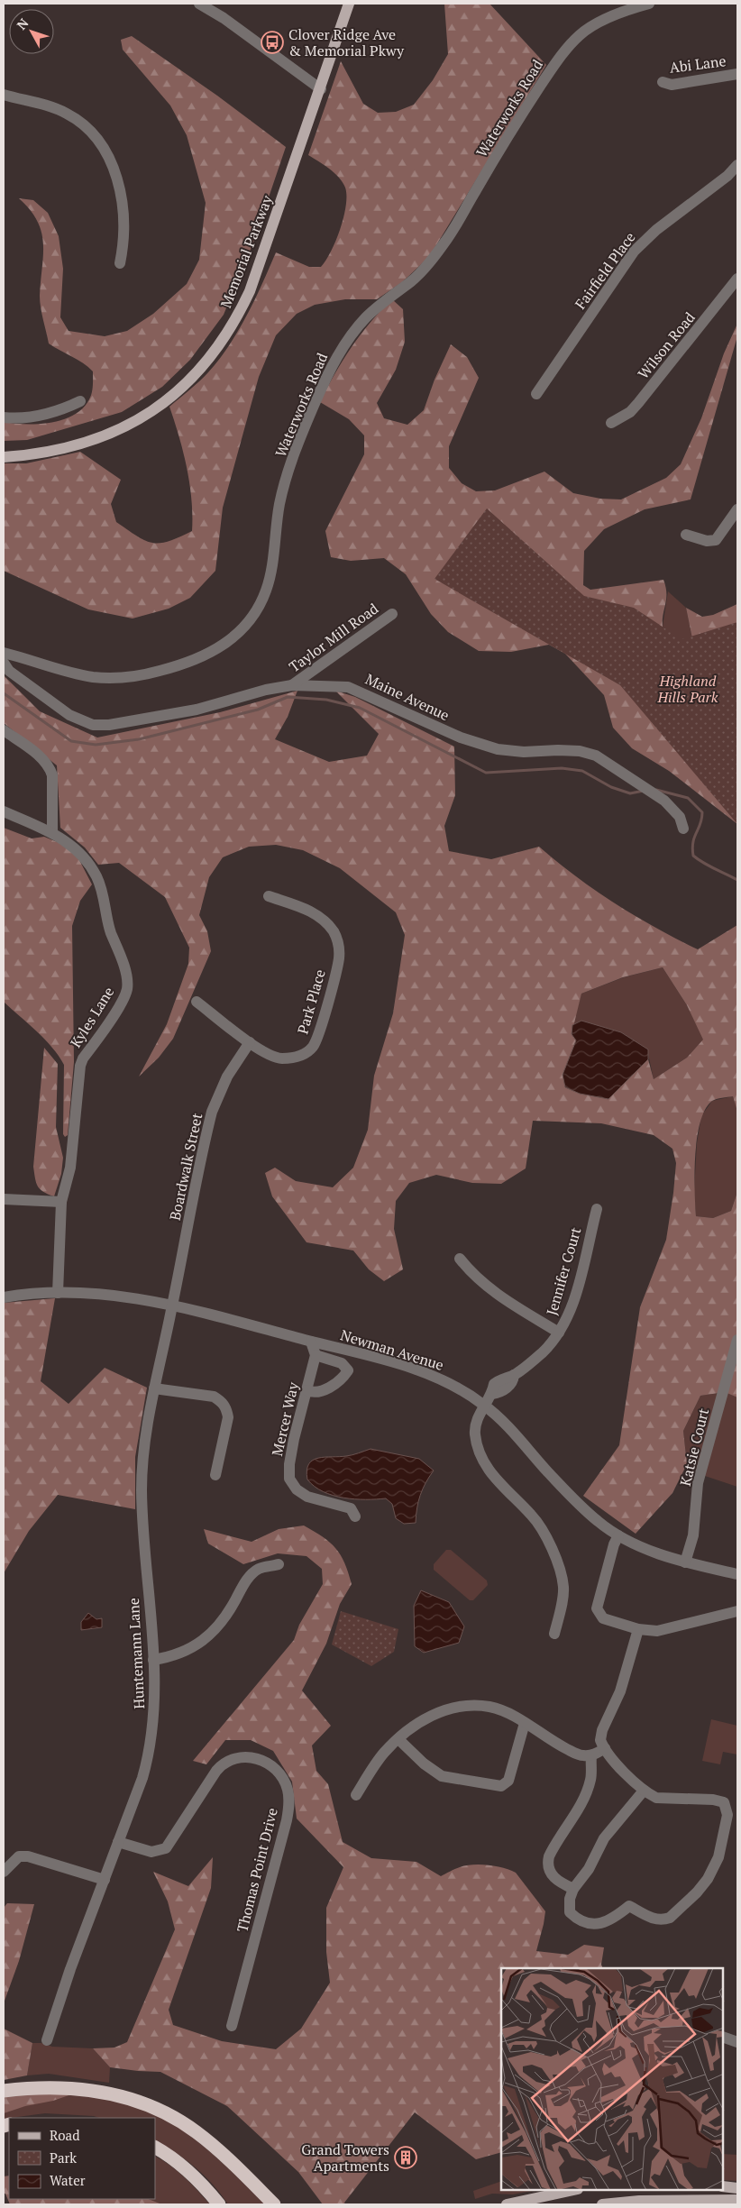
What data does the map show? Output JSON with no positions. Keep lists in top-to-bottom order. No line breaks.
{"streets":{"main road":["Memorial Parkway"],"street":["Abi Lane","Waterworks Road","Fairfield Place","Wilson Road","Taylor Mill Road","Maine Avenue","Park Place","Kyles Lane","Boardwalk Street","Jennifer Court","Newman Avenue","Mercer Way","Katsie Court","Huntemann Lane","Thomas Point Drive"]},"crossings":[["Taylor Mill Road","Maine Avenue"],["Park Place","Boardwalk Street"],["Kyles Lane","Newman Avenue"],["Boardwalk Street","Newman Avenue"],["Boardwalk Street","Huntemann Lane"],["Jennifer Court","Newman Avenue"],["Newman Avenue","Katsie Court"],["Newman Avenue","Huntemann Lane"],["Huntemann Lane","Thomas Point Drive"]],"parks":["Highland Hills Park"],"places":{"bus stop":["Clover Ridge Ave & Memorial Pkwy"],"building":["Grand Towers Apartments"]},"legend":["Road","Park","Water"],"north":"top left"}
